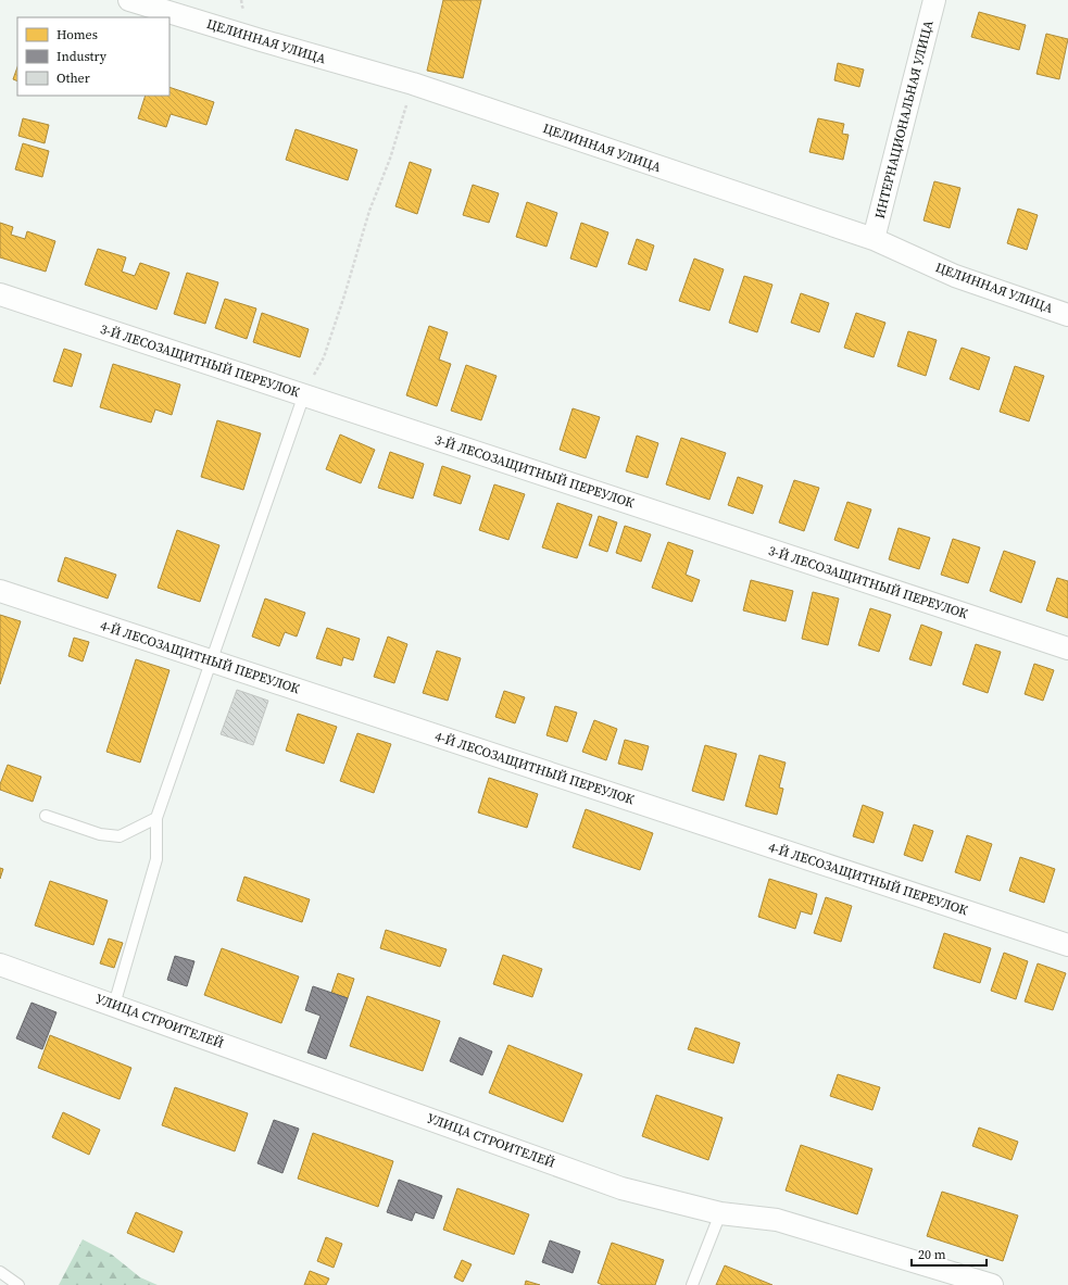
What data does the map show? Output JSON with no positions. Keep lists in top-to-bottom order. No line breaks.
{"streets":{"street":["ЦЕЛИННАЯ УЛИЦА","ИНТЕРНАЦИОНАЛЬНАЯ УЛИЦА","3-Й ЛЕСОЗАЩИТНЫЙ ПЕРЕУЛОК","4-Й ЛЕСОЗАЩИТНЫЙ ПЕРЕУЛОК","УЛИЦА СТРОИТЕЛЕЙ"]},"crossings":[["ЦЕЛИННАЯ УЛИЦА","ИНТЕРНАЦИОНАЛЬНАЯ УЛИЦА"]],"legend":["Homes","Industry","Other"],"scale_bar":"20 m"}
